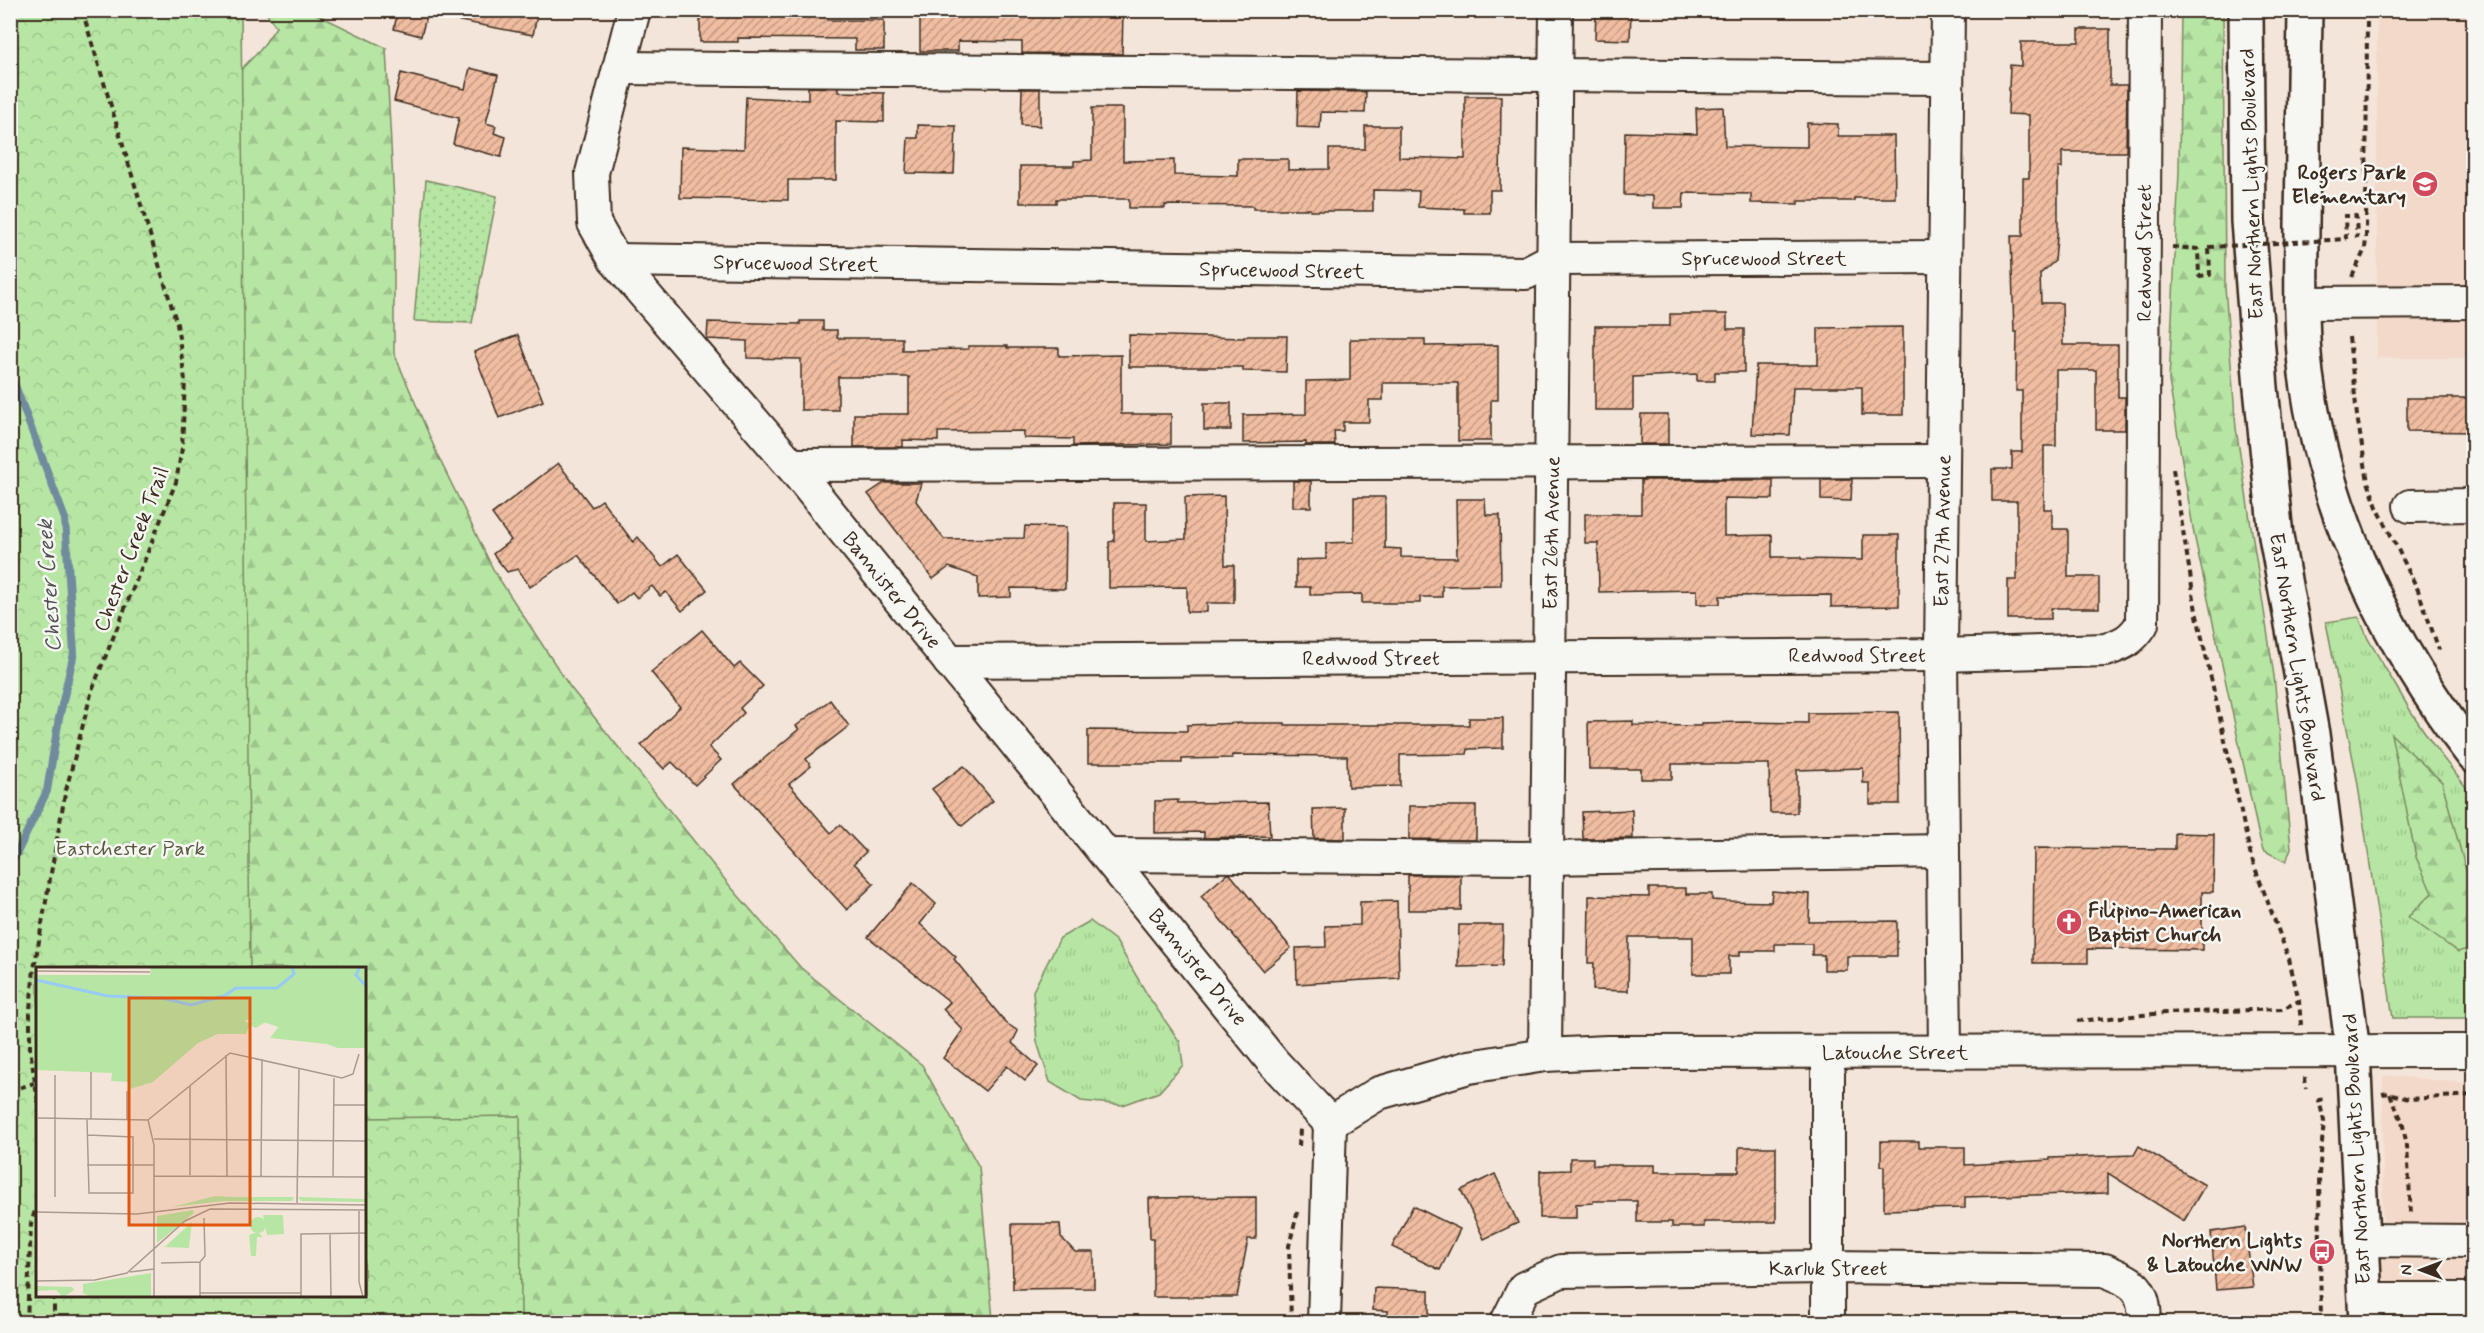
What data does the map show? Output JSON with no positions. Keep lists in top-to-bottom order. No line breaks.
{"streets":{"main road":["East Northern Lights Boulevard"],"street":["Redwood Street","Sprucewood Street","East 27th Avenue","East 26th Avenue","Bannister Drive","Latouche Street","Karluk Street"],"path":["Chester Creek Trail"]},"crossings":[["East Northern Lights Boulevard","Latouche Street"],["Redwood Street","East 27th Avenue"],["Redwood Street","East 26th Avenue"],["Redwood Street","Bannister Drive"],["Sprucewood Street","East 27th Avenue"],["Sprucewood Street","East 26th Avenue"],["Sprucewood Street","Bannister Drive"],["East 27th Avenue","Latouche Street"],["East 26th Avenue","Latouche Street"],["Bannister Drive","Latouche Street"]],"water":["Chester Creek"],"parks":["Eastchester Park"],"places":{"school or university":["Rogers Park Elementary"],"church":["Filipino-American Baptist Church"],"bus stop":["Northern Lights & Latouche WNW"]},"north":"left"}
